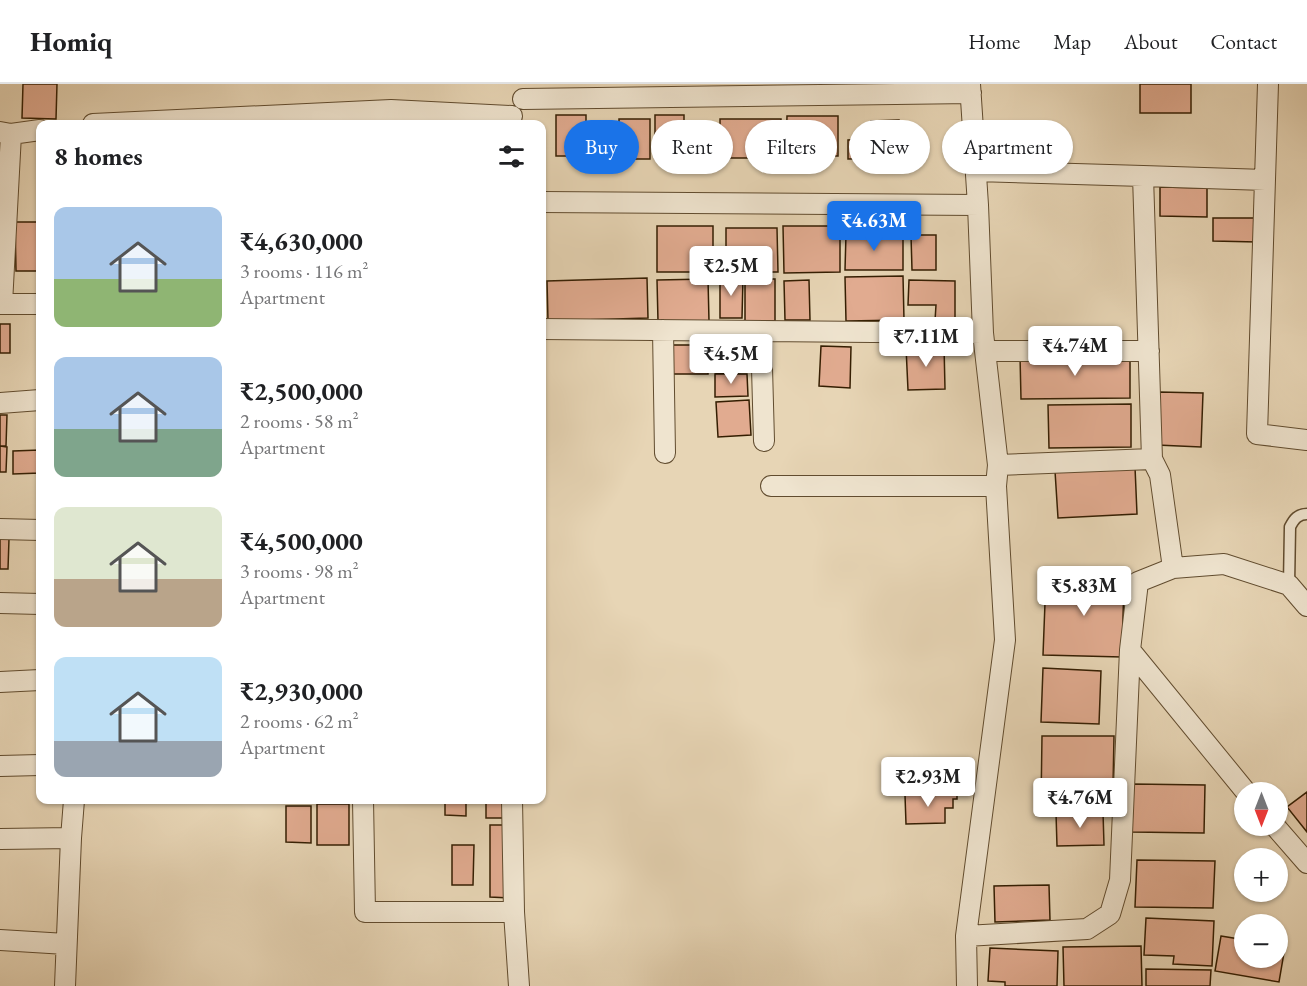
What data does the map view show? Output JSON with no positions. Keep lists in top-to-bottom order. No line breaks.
{"north":"bottom","page":{"header":"Homiq","nav":["Home","Map","About","Contact"],"chip":["Buy","Rent","Filters","New","Apartment"],"heading":"8 homes","list":[{"name":"₹4,630,000","note":"3 rooms · 116 m² · Apartment"},{"name":"₹2,500,000","note":"2 rooms · 58 m² · Apartment"},{"name":"₹4,500,000","note":"3 rooms · 98 m² · Apartment"},{"name":"₹2,930,000","note":"2 rooms · 62 m² · Apartment"}],"price":["₹4.63M","₹2.5M","₹7.11M","₹4.74M","₹4.5M","₹5.83M","₹2.93M","₹4.76M"],"map_buttons":["+","−"]}}
